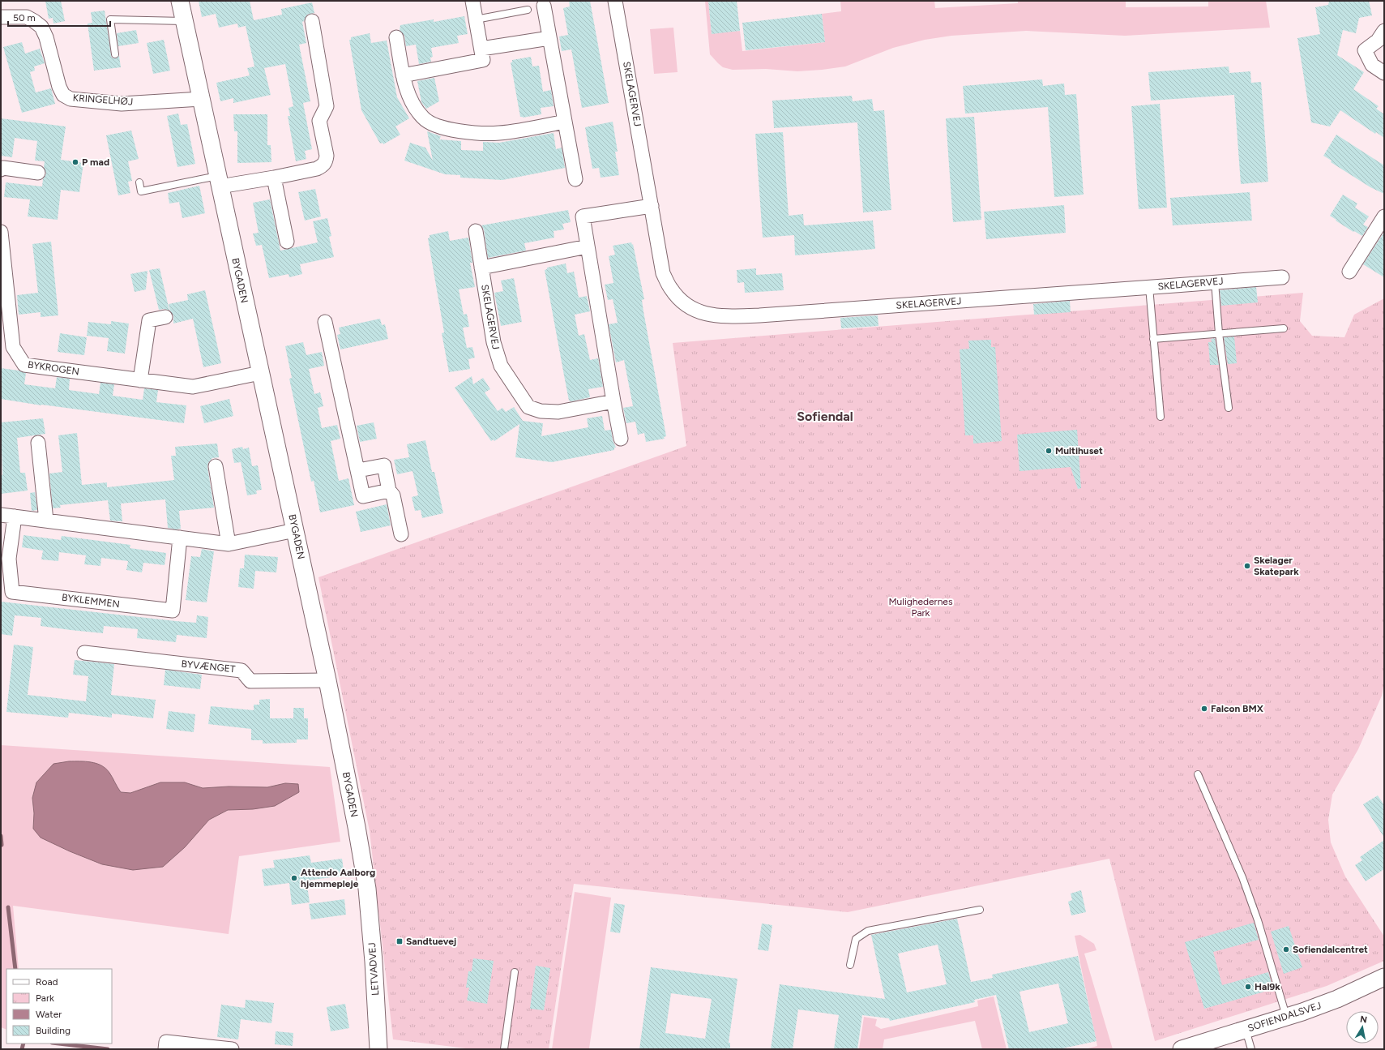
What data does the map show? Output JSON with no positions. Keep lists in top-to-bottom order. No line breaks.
{"streets":{"street":["SKELAGERVEJ","KRINGELHØJ","BYGADEN","BYKROGEN","BYKLEMMEN","BYVÆNGET","LETVADVEJ","SOFIENDALSVEJ"]},"crossings":[["KRINGELHØJ","BYGADEN"],["BYGADEN","BYKROGEN"],["BYGADEN","BYVÆNGET"],["BYGADEN","LETVADVEJ"]],"districts":["Sofiendal"],"parks":["Mulighedernes Park"],"places":{"other":["P mad","Multihuset","Skelager Skatepark","Falcon BMX","Attendo Aalborg hjemmepleje","Sofiendalcentret","Hal9k"],"transit":["Sandtuevej"]},"legend":["Road","Park","Water","Building"],"scale_bar":"50 m","north":"top"}
